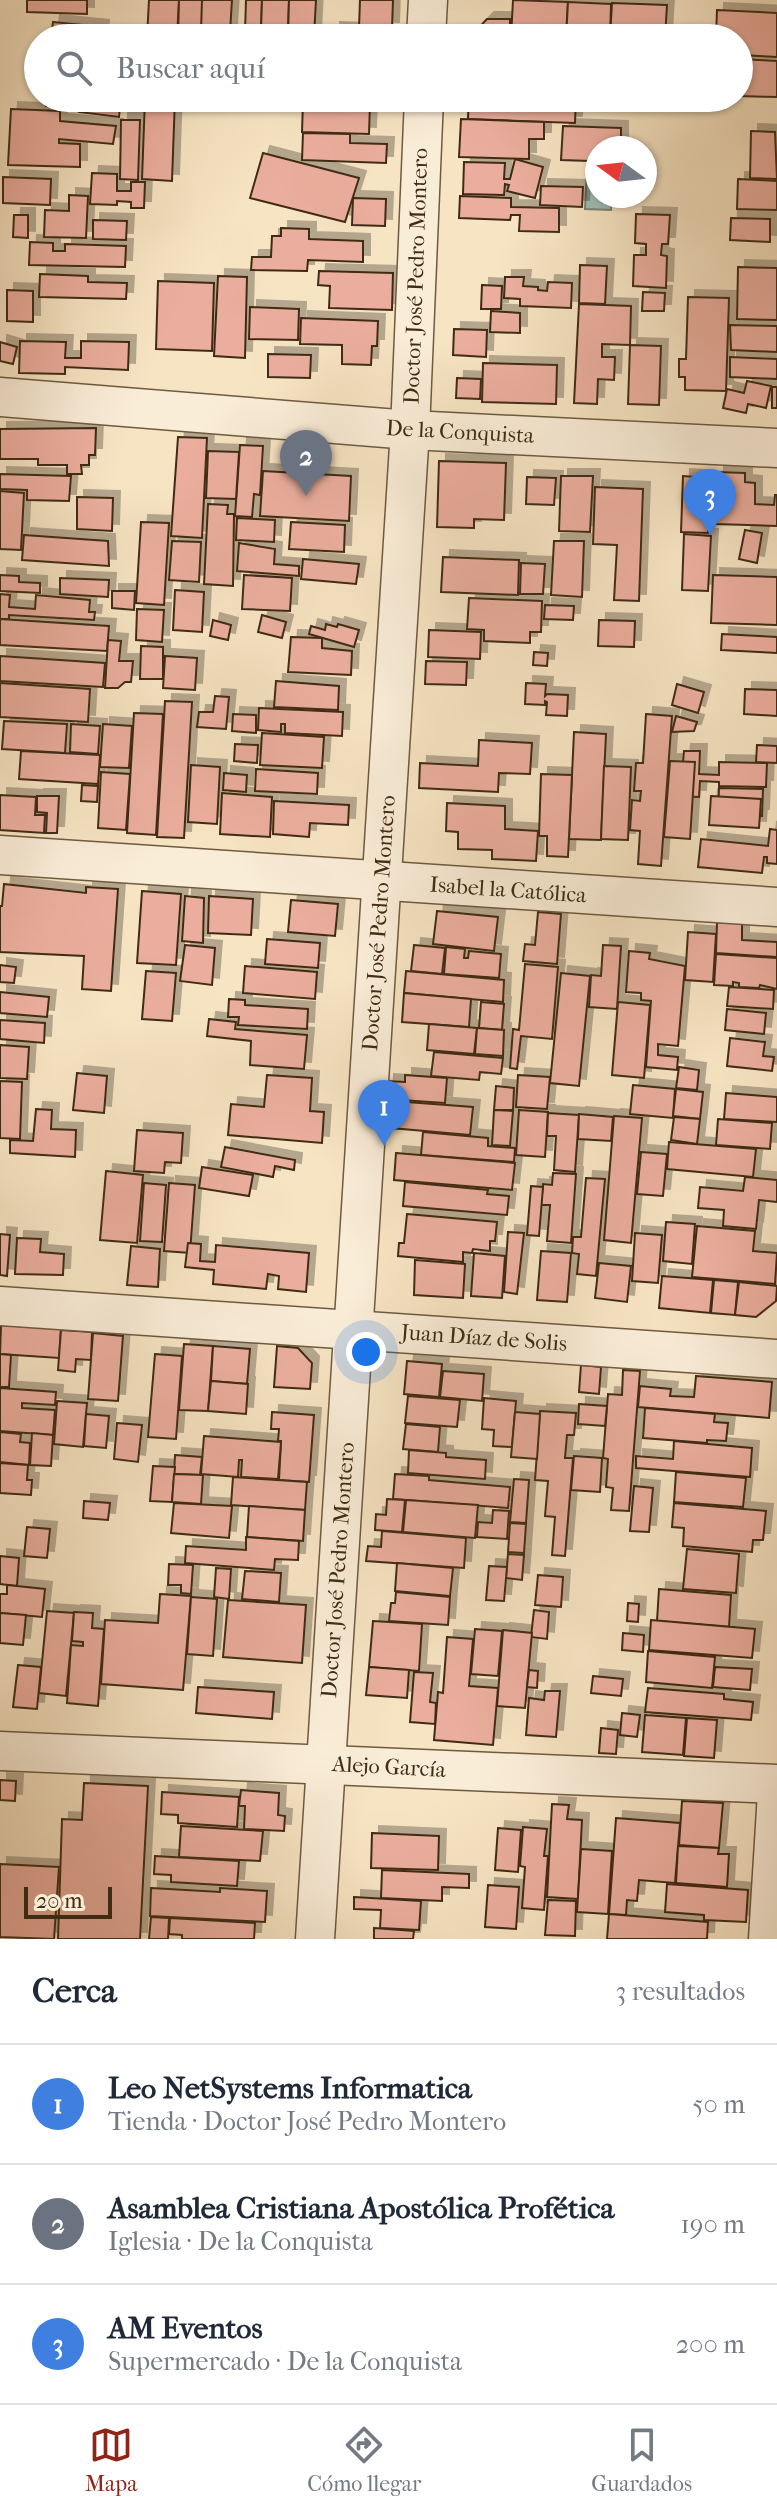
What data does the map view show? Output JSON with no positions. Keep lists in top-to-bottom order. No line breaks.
{"streets":{"street":["Doctor José Pedro Montero","De la Conquista","Isabel la Católica","Juan Díaz de Solis","Alejo García"]},"crossings":[["Doctor José Pedro Montero","De la Conquista"],["Doctor José Pedro Montero","Isabel la Católica"],["Doctor José Pedro Montero","Juan Díaz de Solis"],["Doctor José Pedro Montero","Alejo García"]],"scale_bar":"20 m","north":"left","page":{"search":"Buscar aquí","pins":["2","3","1"],"scale":"20 m","heading":["Cerca","3 resultados"],"list":[{"mark":"1","name":"Leo NetSystems Informatica","note":"Tienda · Doctor José Pedro Montero","value":"50 m"},{"mark":"2","name":"Asamblea Cristiana Apostólica Profética","note":"Iglesia · De la Conquista","value":"190 m"},{"mark":"3","name":"AM Eventos","note":"Supermercado · De la Conquista","value":"200 m"}],"nav":["Mapa","Cómo llegar","Guardados"]}}
